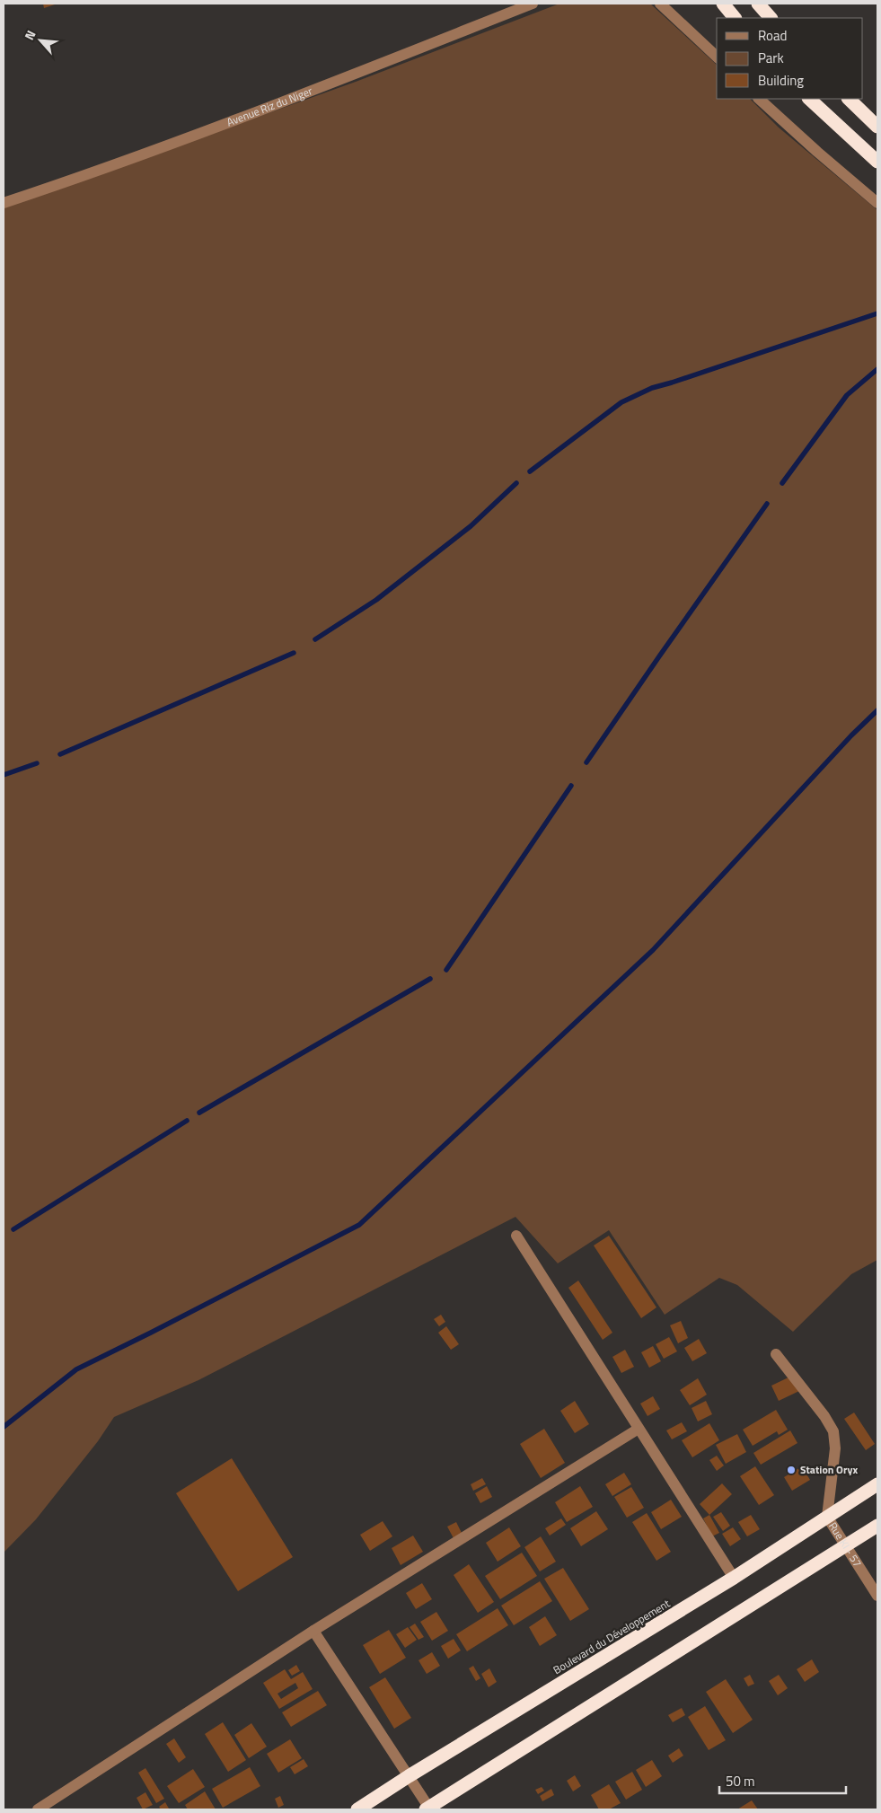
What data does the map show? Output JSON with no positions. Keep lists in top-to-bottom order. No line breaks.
{"streets":{"highway":["Boulevard du Développement"],"street":["Avenue Riz du Niger","Rue KI - 57"]},"crossings":[["Rue KI - 57","Boulevard du Développement"]],"places":["Station Oryx"],"legend":["Road","Park","Building"],"scale_bar":"50 m","north":"top left"}
